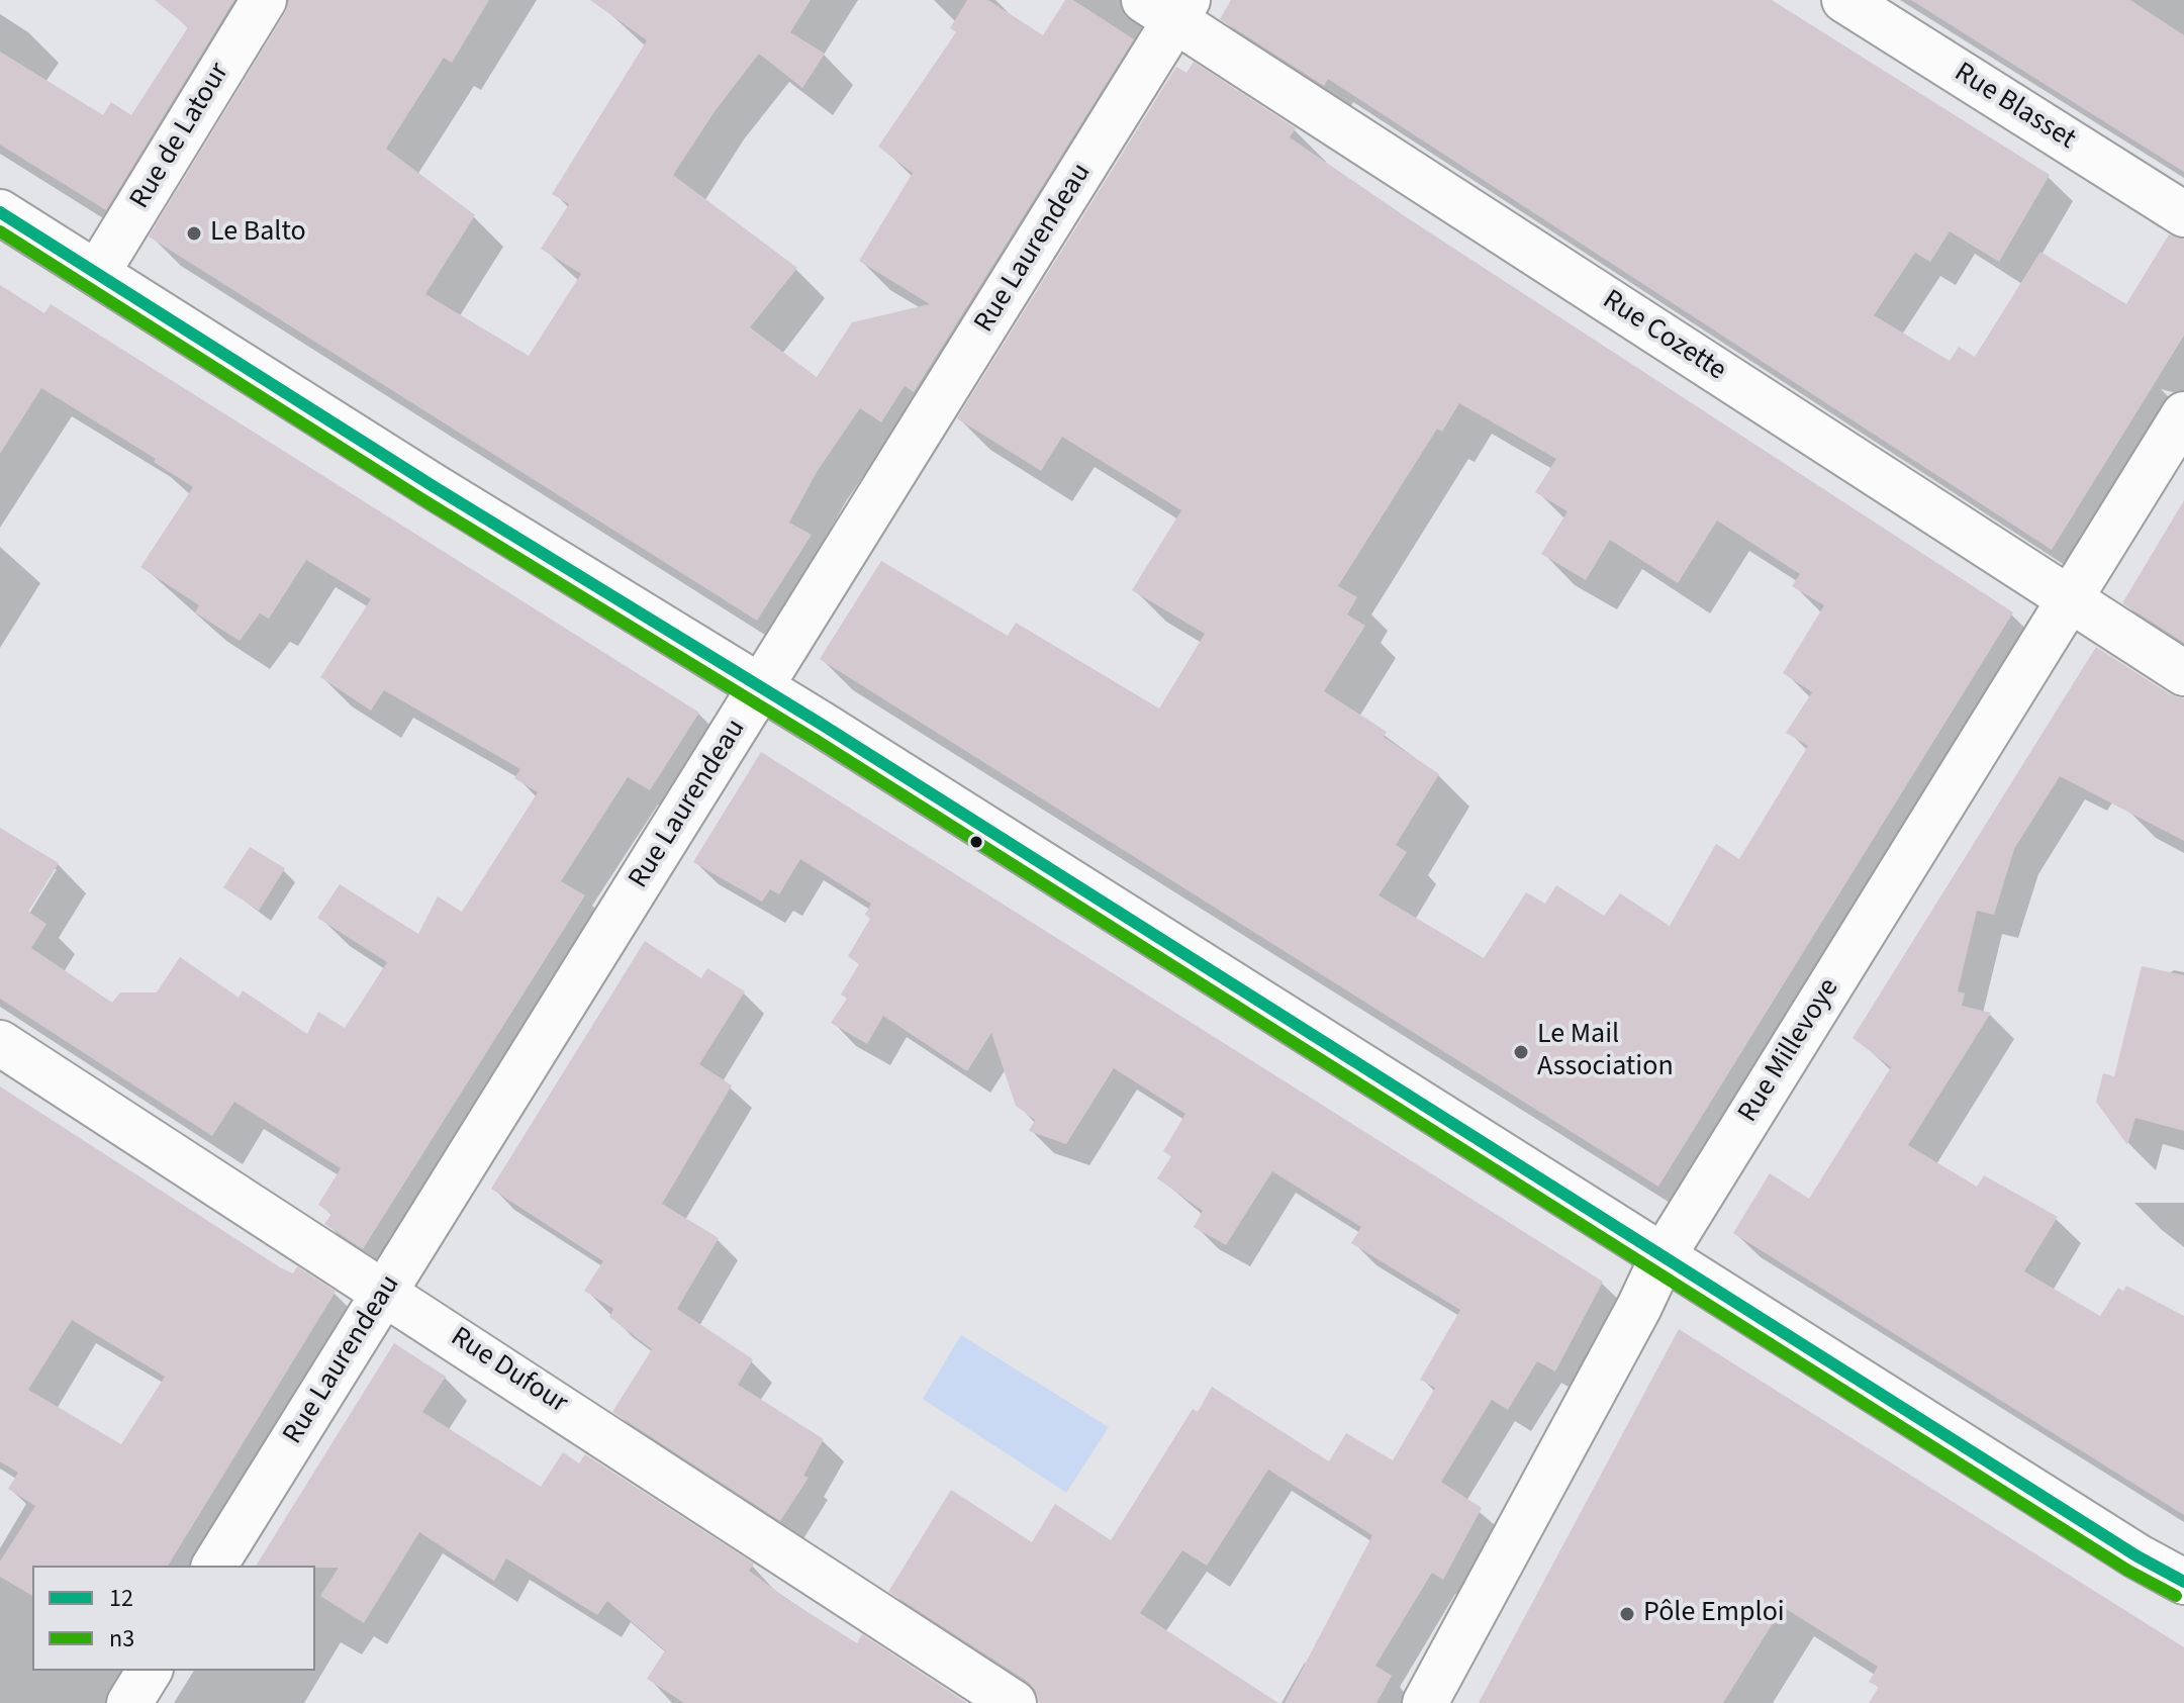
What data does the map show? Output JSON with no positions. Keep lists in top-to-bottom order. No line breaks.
{"streets":{"street":["Rue Blasset","Rue de Latour","Rue Laurendeau","Rue Cozette","Rue Millevoye","Rue Dufour"]},"crossings":[["Rue Laurendeau","Rue Cozette"],["Rue Laurendeau","Rue Dufour"],["Rue Cozette","Rue Millevoye"]],"places":["Le Balto","Le Mail Association","Pôle Emploi"],"lines":["transit line 12","transit line n3"],"legend":["12","n3"]}
